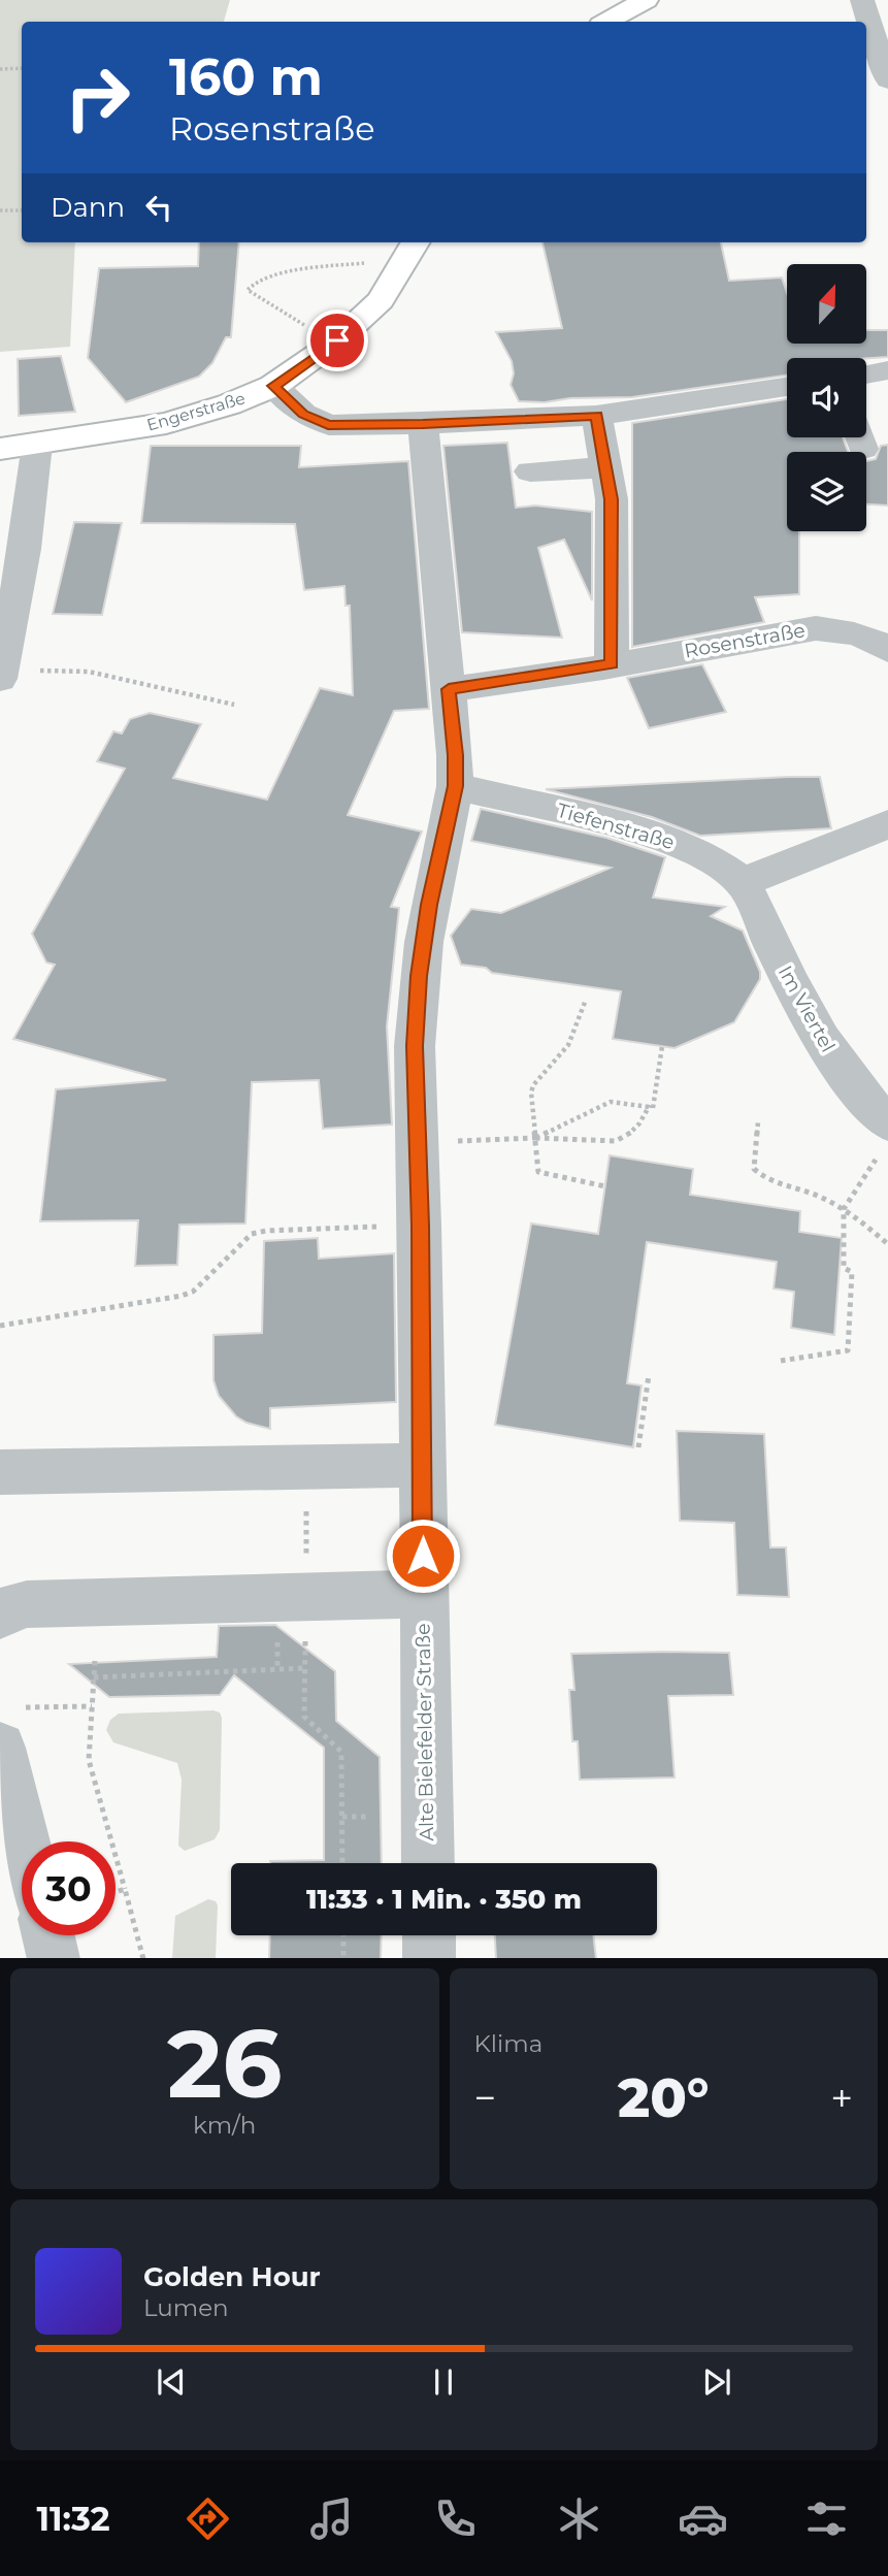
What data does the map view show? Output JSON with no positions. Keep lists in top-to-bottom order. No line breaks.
{"streets":{"main road":["Engerstraße"],"street":["Rosenstraße","Tiefenstraße","Im Viertel","Alte Bielefelder Straße"]},"crossings":[["Rosenstraße","Alte Bielefelder Straße"],["Tiefenstraße","Im Viertel"],["Tiefenstraße","Alte Bielefelder Straße"]],"north":"top","page":{"turn":["160 m","Rosenstraße"],"then":"Dann","limit":"30","trip":"11:33 · 1 Min. · 350 m","tile":[["26","km/h"],"Klima"],"heat":["−","20°","+"],"song":["Golden Hour","Lumen"],"tabs":"11:32"}}
